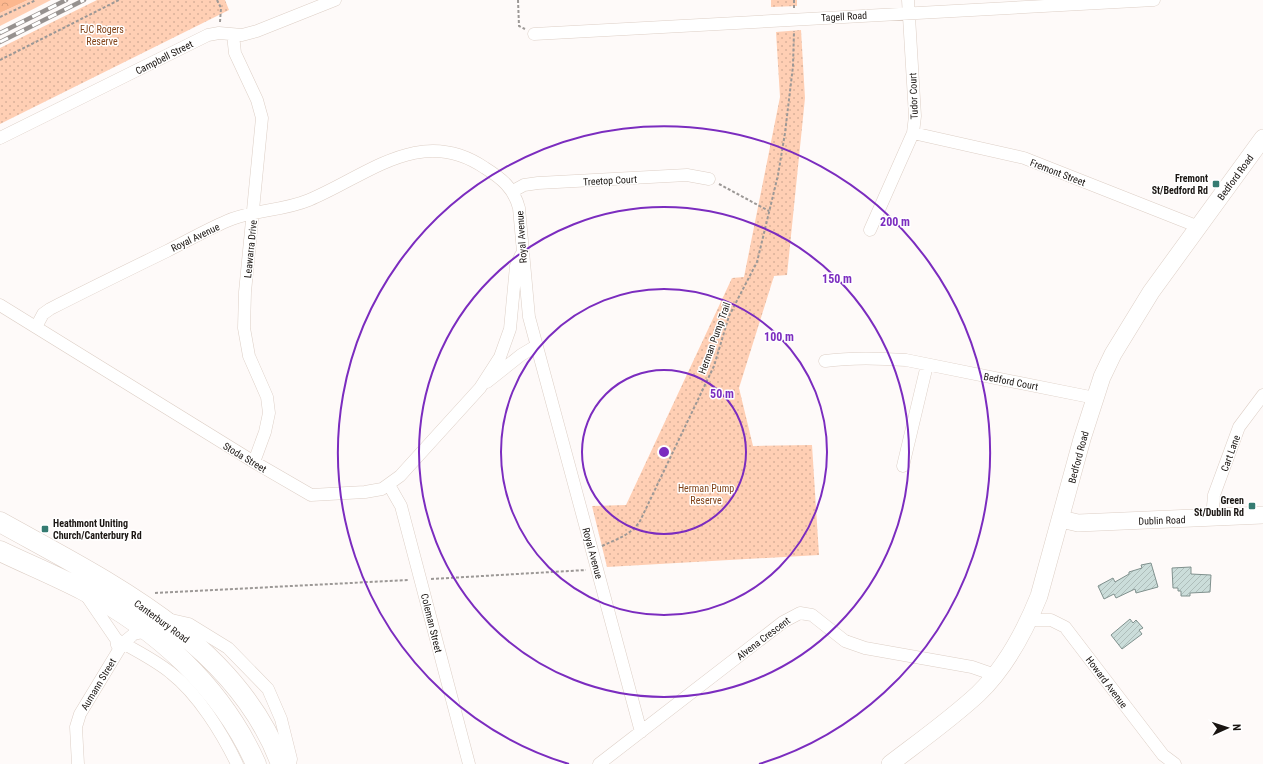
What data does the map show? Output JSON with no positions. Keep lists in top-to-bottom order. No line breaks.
{"streets":{"main road":["Bedford Road","Dublin Road","Canterbury Road"],"street":["Tagell Road","Campbell Street","Tudor Court","Fremont Street","Treetop Court","Royal Avenue","Leawarra Drive","Bedford Court","Cart Lane","Stoda Street","Coleman Street","Alvena Crescent","Howard Avenue","Aumann Street"],"path":["Herman Pump Trail"]},"crossings":[["Tagell Road","Tudor Court"],["Tagell Road","Herman Pump Trail"],["Campbell Street","Leawarra Drive"],["Tudor Court","Fremont Street"],["Fremont Street","Bedford Road"],["Bedford Road","Bedford Court"],["Bedford Road","Dublin Road"],["Bedford Road","Alvena Crescent"],["Bedford Road","Howard Avenue"],["Treetop Court","Royal Avenue"],["Royal Avenue","Leawarra Drive"],["Royal Avenue","Herman Pump Trail"],["Royal Avenue","Stoda Street"],["Royal Avenue","Alvena Crescent"],["Leawarra Drive","Stoda Street"],["Cart Lane","Dublin Road"],["Stoda Street","Coleman Street"],["Canterbury Road","Aumann Street"]],"parks":["FJC Rogers Reserve","Herman Pump Reserve"],"places":{"transit":["Fremont St/Bedford Rd","Green St/Dublin Rd","Heathmont Uniting Church/Canterbury Rd"]},"north":"right","rings":["200 m","150 m","100 m","50 m"]}
